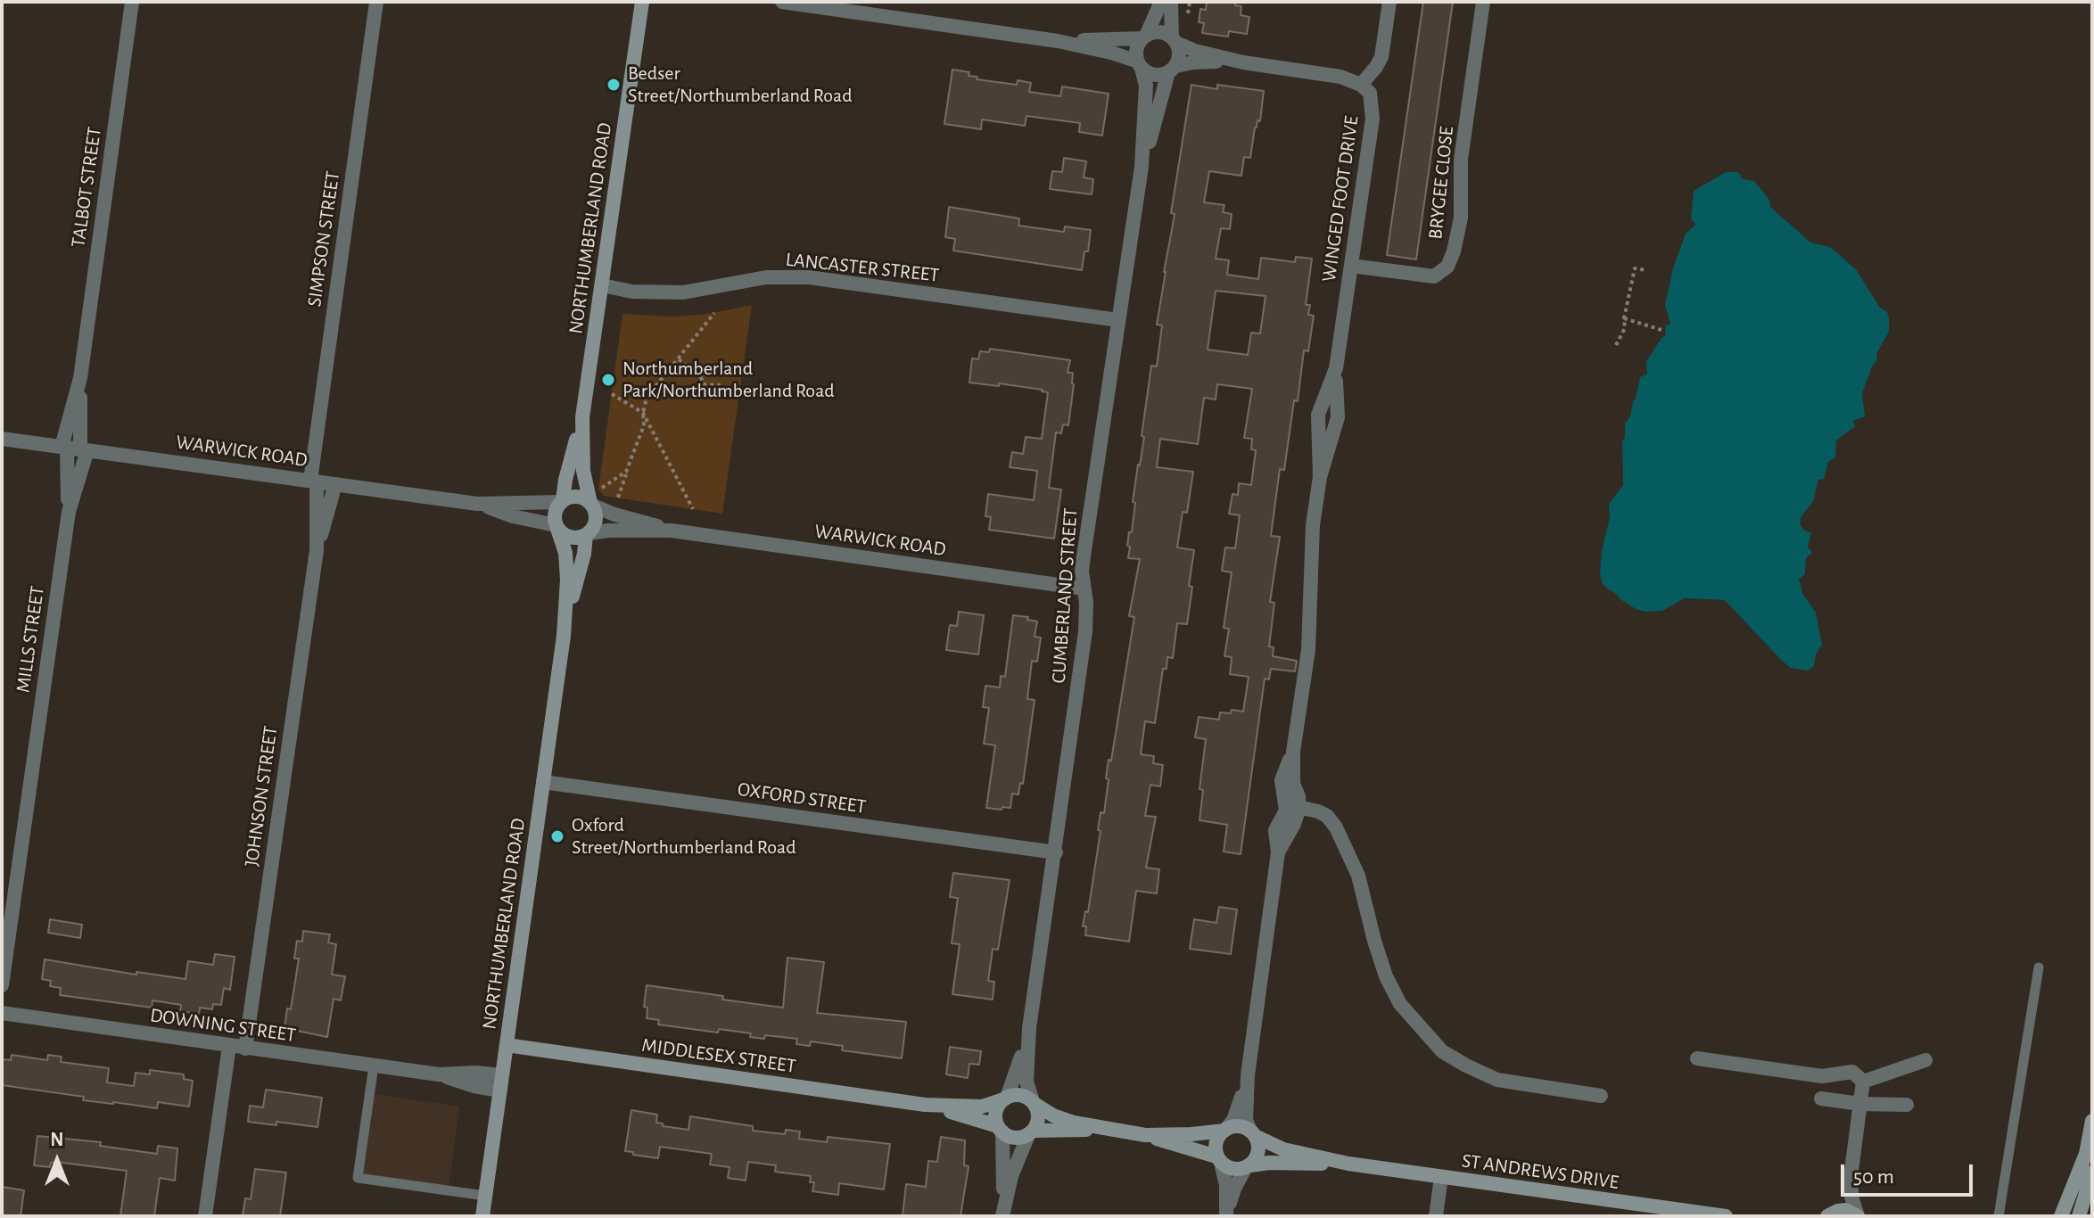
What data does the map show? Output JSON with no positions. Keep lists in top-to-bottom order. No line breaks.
{"streets":{"street":["BRYGEE CLOSE","TALBOT STREET","WINGED FOOT DRIVE","NORTHUMBERLAND ROAD","SIMPSON STREET","LANCASTER STREET","WARWICK ROAD","CUMBERLAND STREET","MILLS STREET","JOHNSON STREET","OXFORD STREET","DOWNING STREET","MIDDLESEX STREET","ST ANDREWS DRIVE"]},"crossings":[["BRYGEE CLOSE","WINGED FOOT DRIVE"],["TALBOT STREET","WARWICK ROAD"],["TALBOT STREET","MILLS STREET"],["NORTHUMBERLAND ROAD","LANCASTER STREET"],["NORTHUMBERLAND ROAD","WARWICK ROAD"],["NORTHUMBERLAND ROAD","OXFORD STREET"],["NORTHUMBERLAND ROAD","DOWNING STREET"],["NORTHUMBERLAND ROAD","MIDDLESEX STREET"],["SIMPSON STREET","WARWICK ROAD"],["SIMPSON STREET","JOHNSON STREET"],["LANCASTER STREET","CUMBERLAND STREET"],["WARWICK ROAD","CUMBERLAND STREET"],["WARWICK ROAD","MILLS STREET"],["WARWICK ROAD","JOHNSON STREET"],["CUMBERLAND STREET","OXFORD STREET"],["CUMBERLAND STREET","MIDDLESEX STREET"],["JOHNSON STREET","DOWNING STREET"]],"places":["Bedser Street/Northumberland Road","Northumberland Park/Northumberland Road","Oxford Street/Northumberland Road"],"scale_bar":"50 m","north":"top"}
